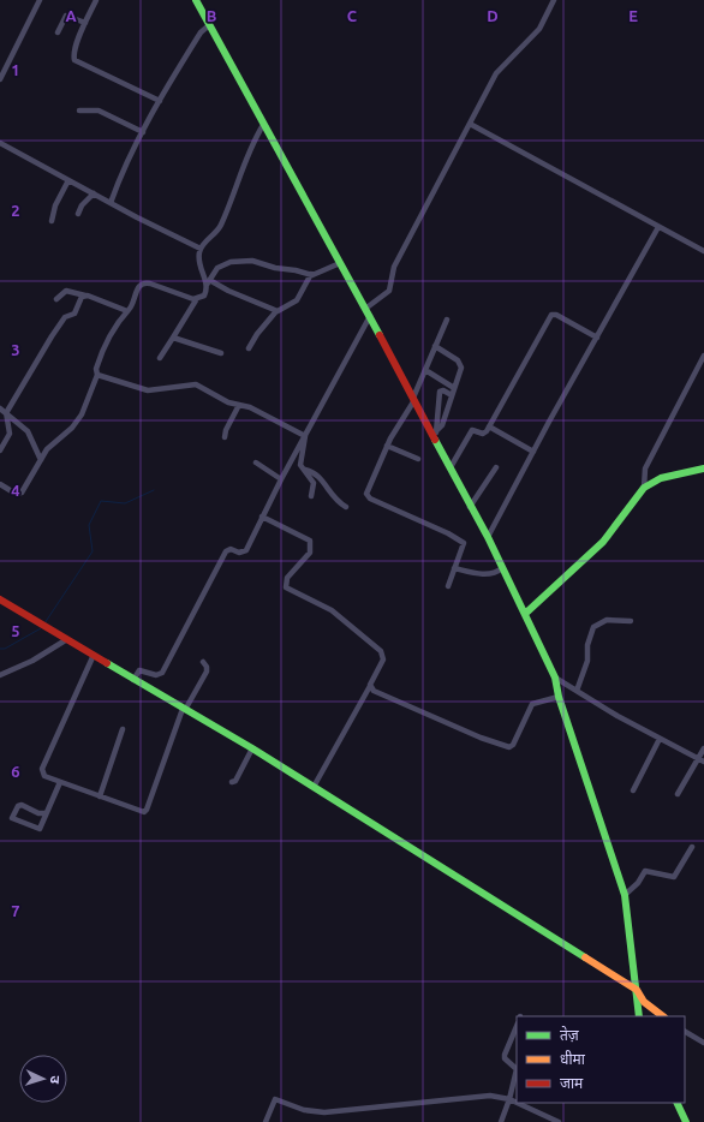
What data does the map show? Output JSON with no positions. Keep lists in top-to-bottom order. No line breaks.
{"legend":["तेज़","धीमा","जाम"],"north":"right","grid":{"columns":["A","B","C","D","E"],"rows":["1","2","3","4","5","6","7"]}}
